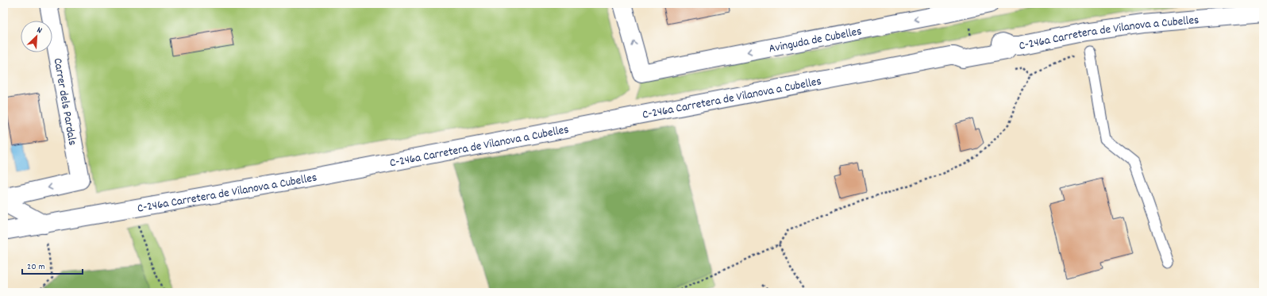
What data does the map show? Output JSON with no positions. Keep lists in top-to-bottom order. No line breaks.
{"streets":{"street":["C-246a Carretera de Vilanova a Cubelles","Avinguda de Cubelles","Carrer dels Pardals"]},"one_way":["Avinguda de Cubelles"],"scale_bar":"20 m","north":"top right"}
